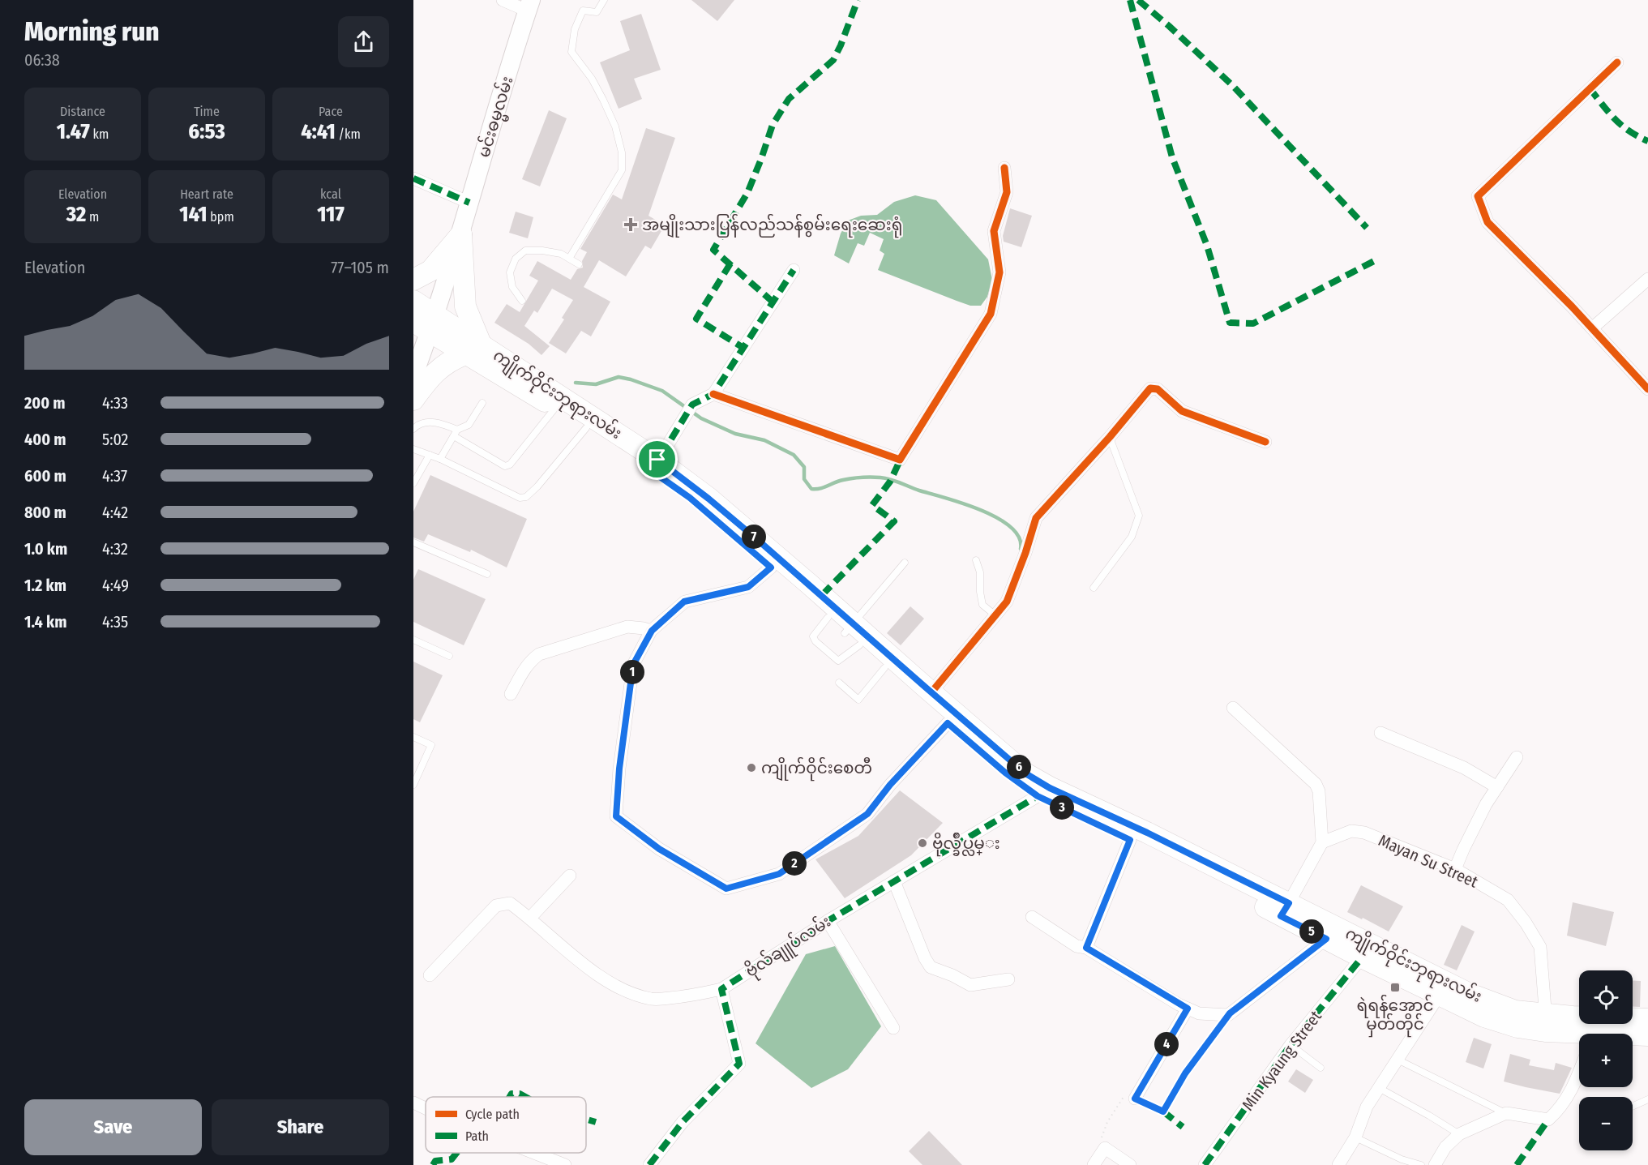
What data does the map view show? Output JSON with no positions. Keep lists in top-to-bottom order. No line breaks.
{"streets":{"main road":["မင်းဓမ္မလမ်း","ကျိုက်ဝိုင်းဘုရားလမ်း"],"street":["Mayan Su Street","ဗိုလ်ချူပ်လမ်း","Min Kyaung Street"]},"crossings":[["မင်းဓမ္မလမ်း","ကျိုက်ဝိုင်းဘုရားလမ်း"],["ကျိုက်ဝိုင်းဘုရားလမ်း","Mayan Su Street"],["ကျိုက်ဝိုင်းဘုရားလမ်း","ဗိုလ်ချူပ်လမ်း"],["ကျိုက်ဝိုင်းဘုရားလမ်း","Min Kyaung Street"]],"places":{"health":["အမျိုးသားပြန်လည်သန်စွမ်းရေးဆေးရုံ"],"other":["ကျိုက်ဝိုင်းစေတီ","ဗိုလ္ခ်ဳပ္လမ္း"],"transit":["ရဲရန်အောင် မှတ်တိုင်"]},"legend":["Cycle path","Path"],"page":{"heading":["Morning run","06:38"],"stats":[["Distance","1.47 km"],["Time","6:53"],["Pace","4:41 /km"],["Elevation","32 m"],["Heart rate","141 bpm"],["kcal","117"]],"chart":["Elevation","77–105 m"],"list":[{"name":"200 m","note":"4:33"},{"name":"400 m","note":"5:02"},{"name":"600 m","note":"4:37"},{"name":"800 m","note":"4:42"},{"name":"1.0 km","note":"4:32"},{"name":"1.2 km","note":"4:49"},{"name":"1.4 km","note":"4:35"}],"pins":["7","1","6","3","2","5","4"],"map_buttons":["+","−"],"buttons":["Save","Share"]}}
